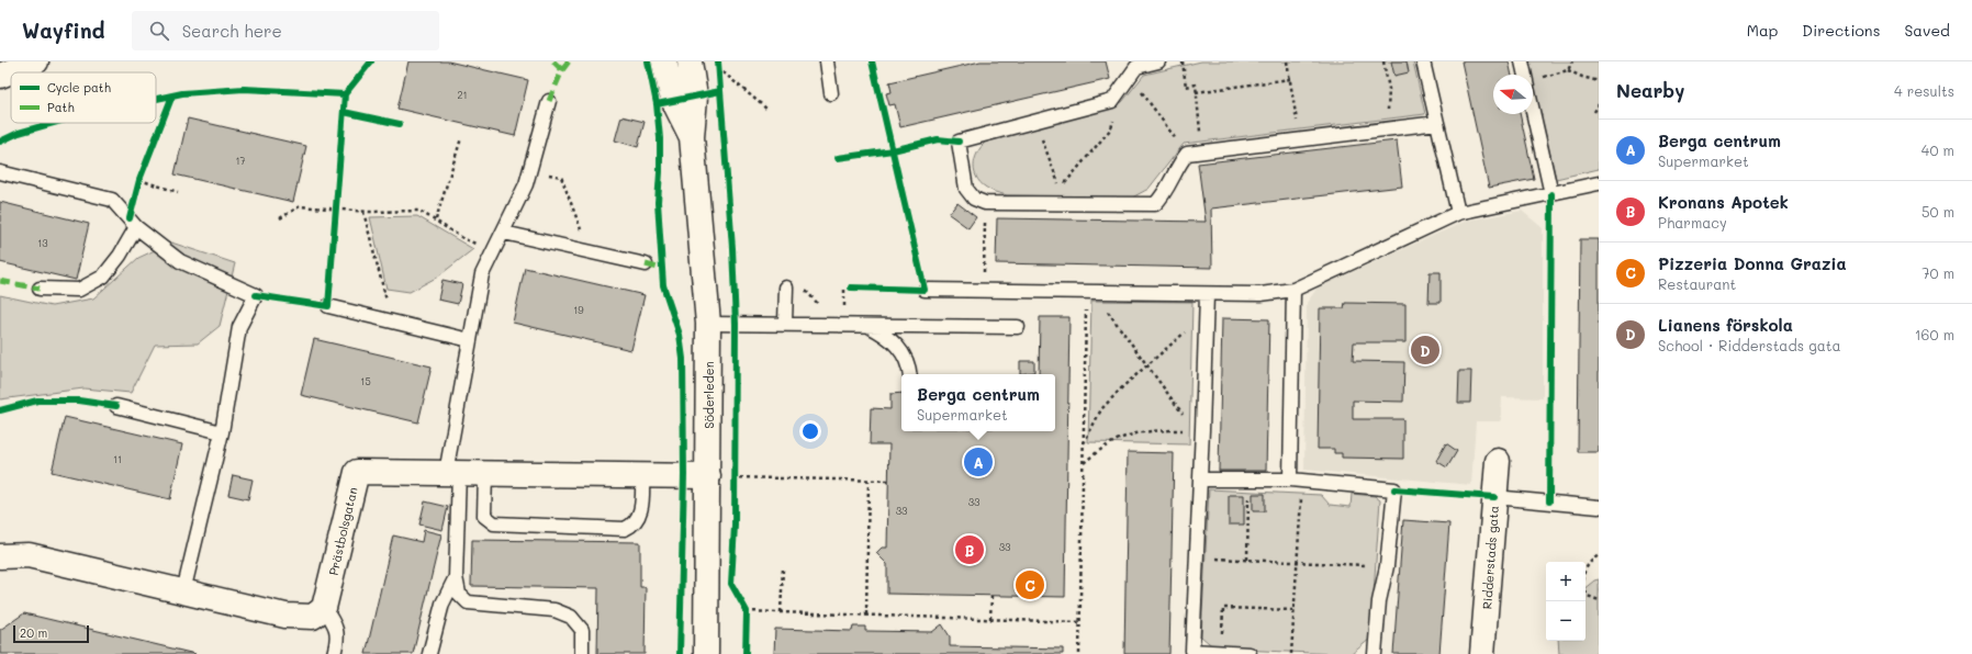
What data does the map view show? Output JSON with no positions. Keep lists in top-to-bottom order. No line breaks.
{"streets":{"street":["Söderleden","Prästbolsgatan","Ridderstads gata"]},"crossings":[["Söderleden","Prästbolsgatan"]],"house_numbers":["21","17","13","19","15","11","33","33","33"],"legend":["Cycle path","Path"],"scale_bar":"20 m","north":"left","page":{"header":"Wayfind","search":"Search here","nav":["Map","Directions","Saved"],"heading":["Nearby","4 results"],"list":[{"mark":"A","name":"Berga centrum","note":"Supermarket","value":"40 m"},{"mark":"B","name":"Kronans Apotek","note":"Pharmacy","value":"50 m"},{"mark":"C","name":"Pizzeria Donna Grazia","note":"Restaurant","value":"70 m"},{"mark":"D","name":"Lianens förskola","note":"School · Ridderstads gata","value":"160 m"}],"pins":["D","A","B","C"],"popup":["Berga centrum","Supermarket"],"map_buttons":["+","−"],"scale":"20 m"}}
